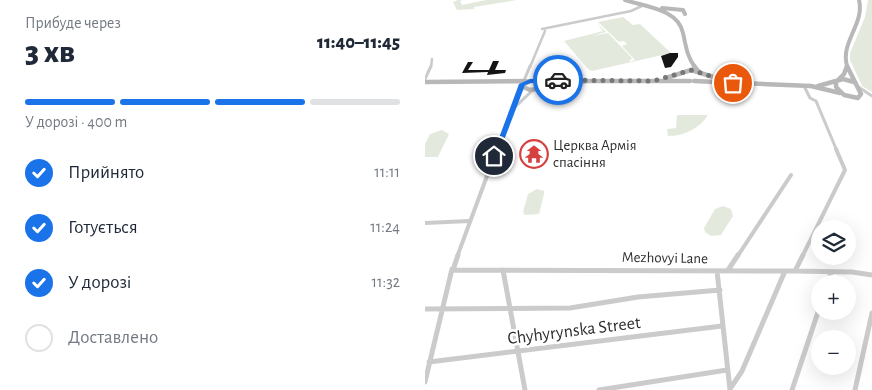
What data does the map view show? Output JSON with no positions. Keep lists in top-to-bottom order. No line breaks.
{"streets":{"street":["Mezhovyi Lane","Chyhyrynska Street"]},"places":{"temple":["Церква Армія спасіння"]},"page":{"heading":["3 хв","Прибуде через","11:40–11:45"],"bar":"У дорозі · 400 m","list":[["Прийнято","11:11"],["Готується","11:24"],["У дорозі","11:32"],"Доставлено"],"map_buttons":["+","−"]}}
